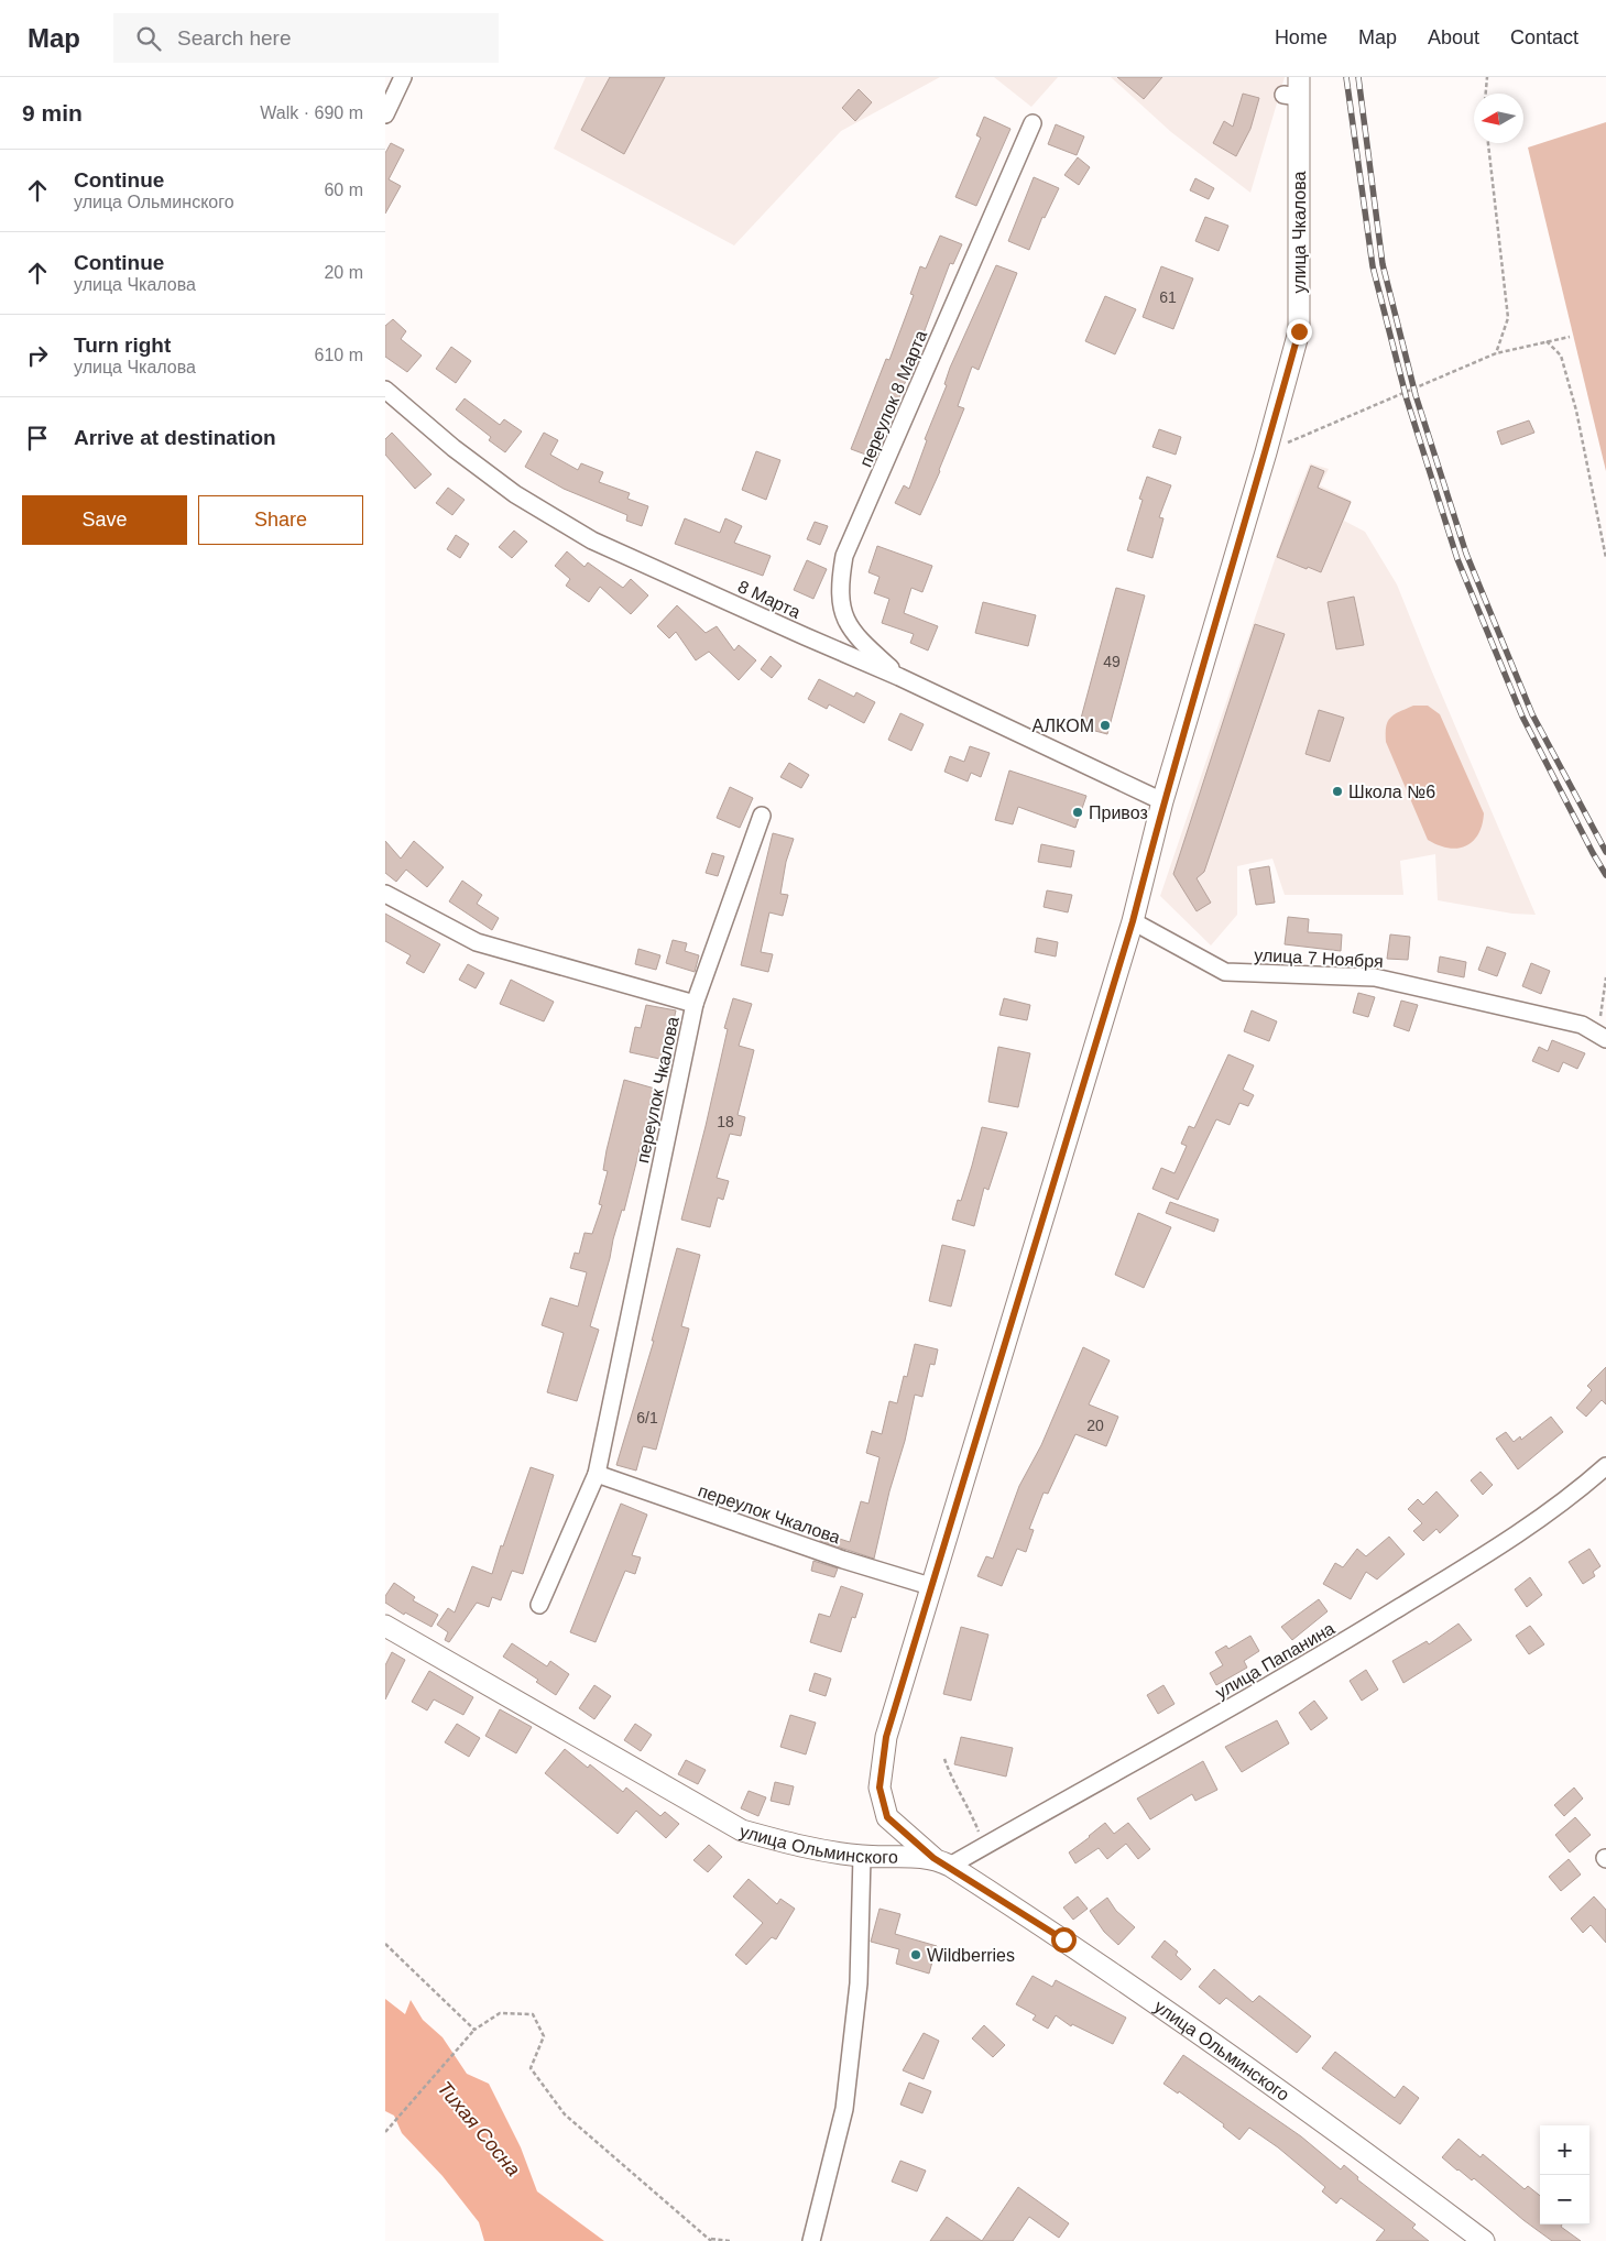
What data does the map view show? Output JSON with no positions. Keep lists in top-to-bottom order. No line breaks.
{"streets":{"street":["улица Чкалова","переулок 8 Марта","8 Марта","улица 7 Ноября","переулок Чкалова","улица Папанина","улица Ольминского"]},"crossings":[["улица Чкалова","8 Марта"],["улица Чкалова","улица 7 Ноября"],["улица Чкалова","переулок Чкалова"],["улица Чкалова","улица Папанина"],["улица Чкалова","улица Ольминского"],["переулок 8 Марта","8 Марта"],["улица Папанина","улица Ольминского"]],"water":["Тихая Сосна"],"places":["АЛКОМ","Школа №6","Привоз","Wildberries"],"house_numbers":["61","49","18","6/1","20"],"north":"left","page":{"header":"Map","search":"Search here","nav":["Home","Map","About","Contact"],"heading":["9 min","Walk · 690 m"],"list":[["Continue","улица Ольминского","60 m"],["Continue","улица Чкалова","20 m"],["Turn right","улица Чкалова","610 m"],"Arrive at destination"],"buttons":["Save","Share"],"map_buttons":["+","−"]}}
